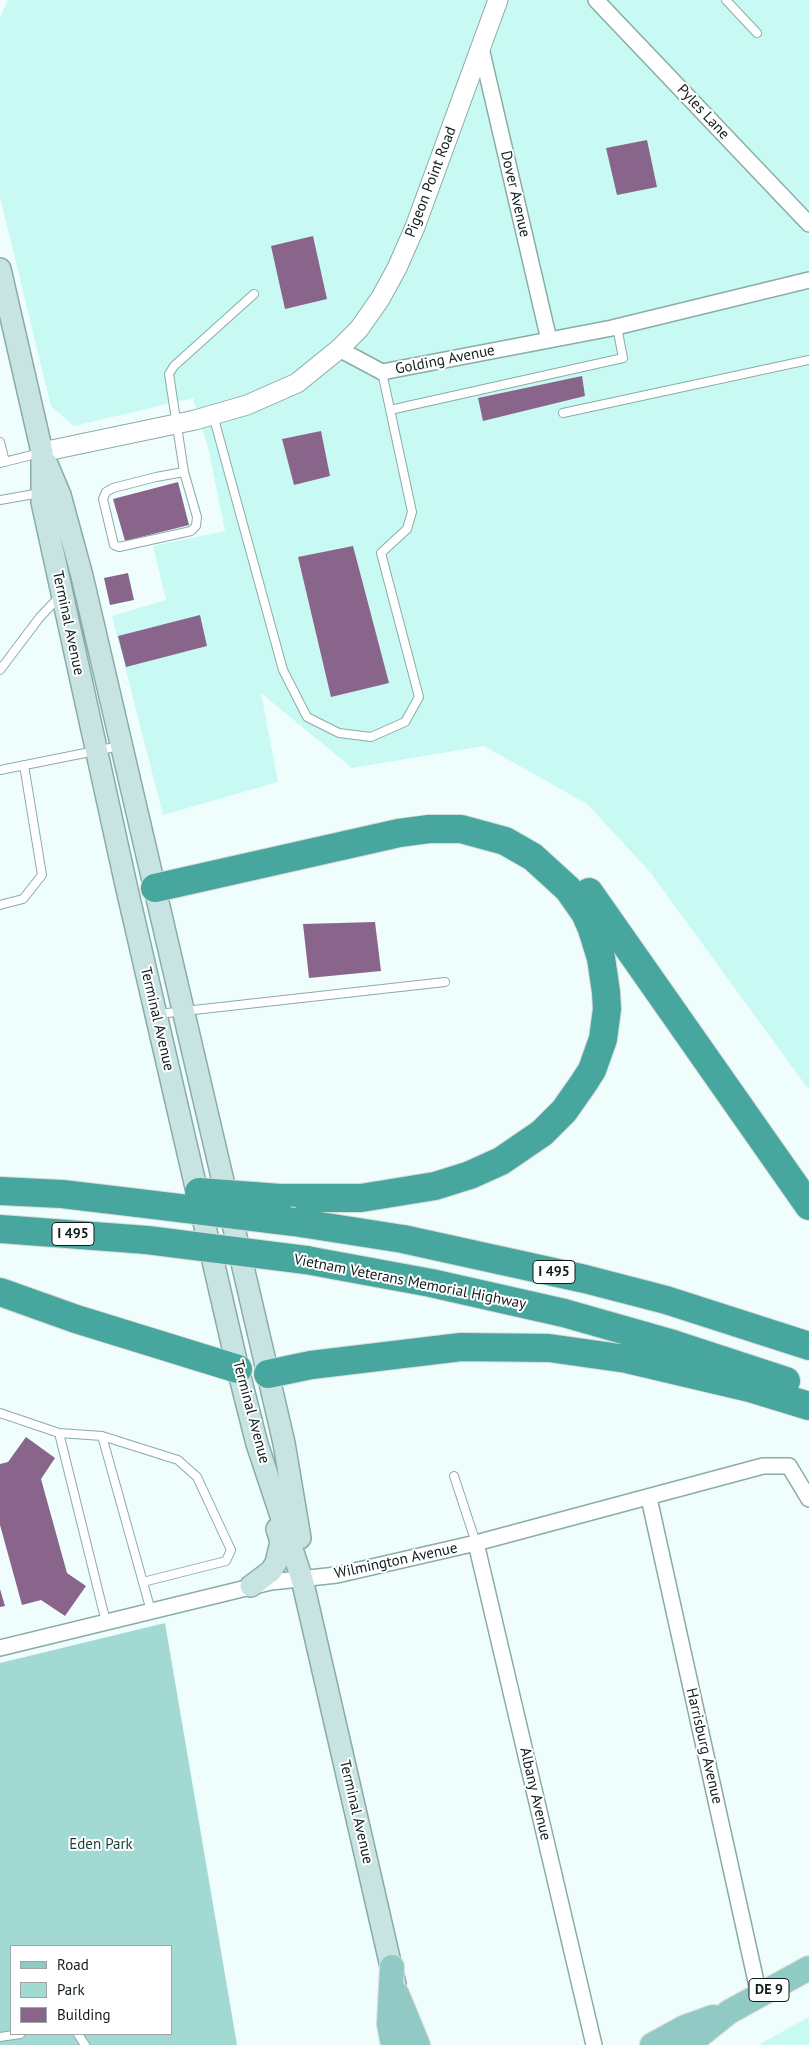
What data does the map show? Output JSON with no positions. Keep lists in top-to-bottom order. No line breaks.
{"streets":{"highway":["I 495","Vietnam Veterans Memorial Highway"],"main road":["Terminal Avenue","DE 9"],"street":["Pyles Lane","Pigeon Point Road","Dover Avenue","Golding Avenue","Wilmington Avenue","Harrisburg Avenue","Albany Avenue"]},"crossings":[["Pigeon Point Road","Dover Avenue"],["Pigeon Point Road","Golding Avenue"],["Dover Avenue","Golding Avenue"],["Terminal Avenue","Wilmington Avenue"],["Wilmington Avenue","Harrisburg Avenue"],["Wilmington Avenue","Albany Avenue"],["Harrisburg Avenue","DE 9"]],"parks":["Eden Park"],"legend":["Road","Park","Building"]}
